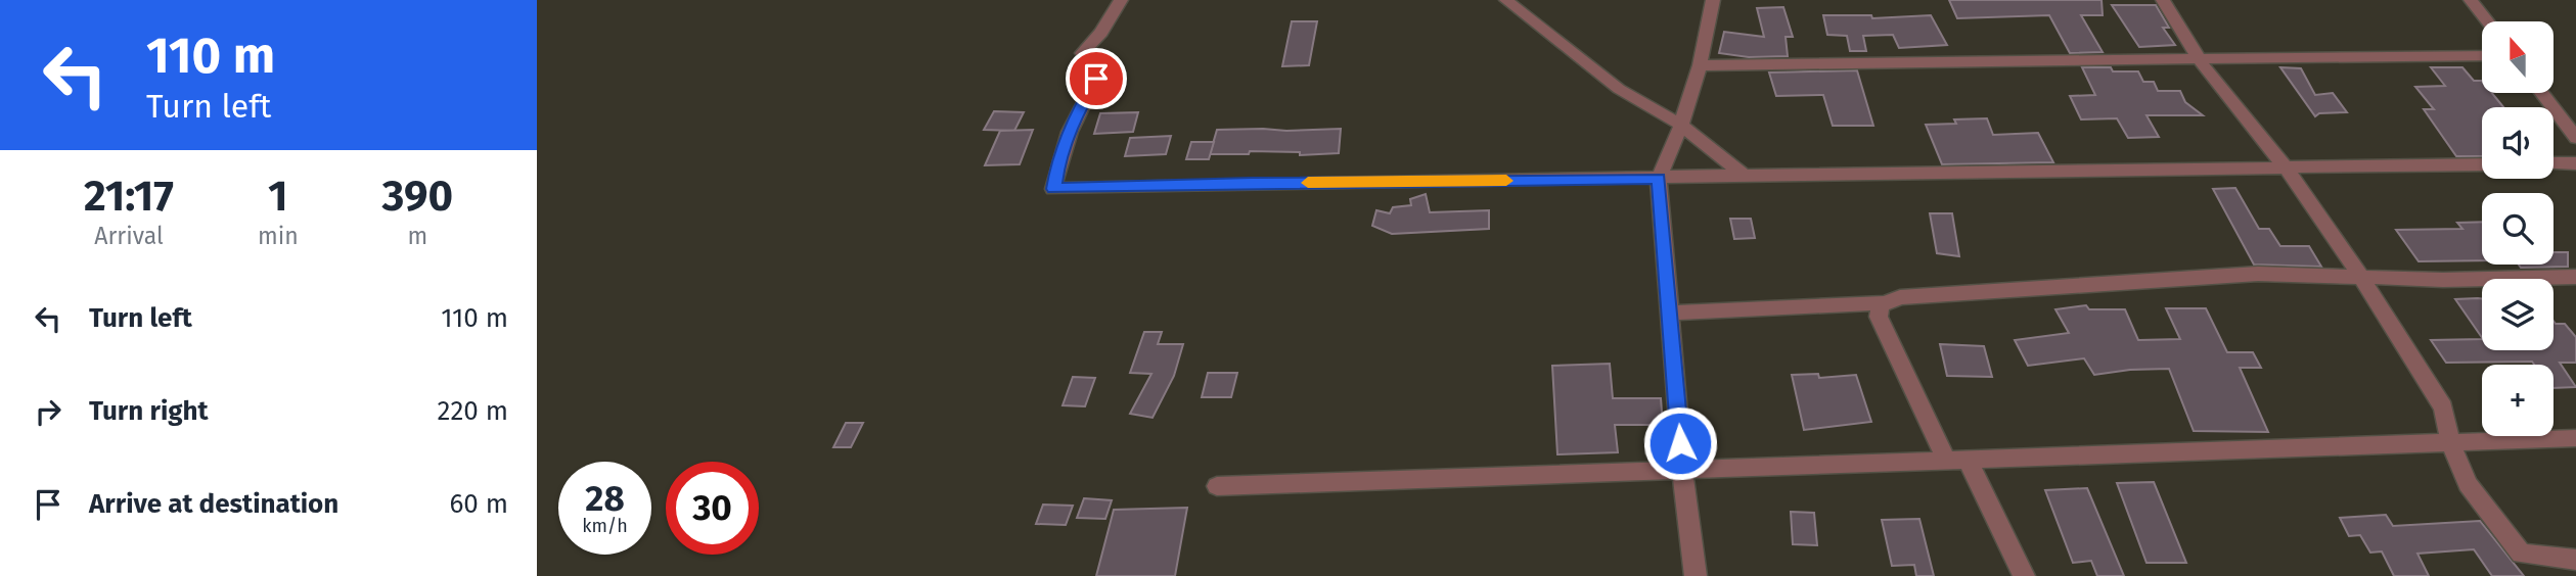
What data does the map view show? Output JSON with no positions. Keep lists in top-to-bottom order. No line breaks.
{"north":"top","page":{"turn":["110 m","Turn left"],"map_buttons":"+","eta":["21:17","Arrival","1","min","390","m"],"list":[{"name":"Turn left","value":"110 m"},{"name":"Turn right","value":"220 m"},{"name":"Arrive at destination","value":"60 m"}],"speed":"28 km/h","limit":"30"}}
